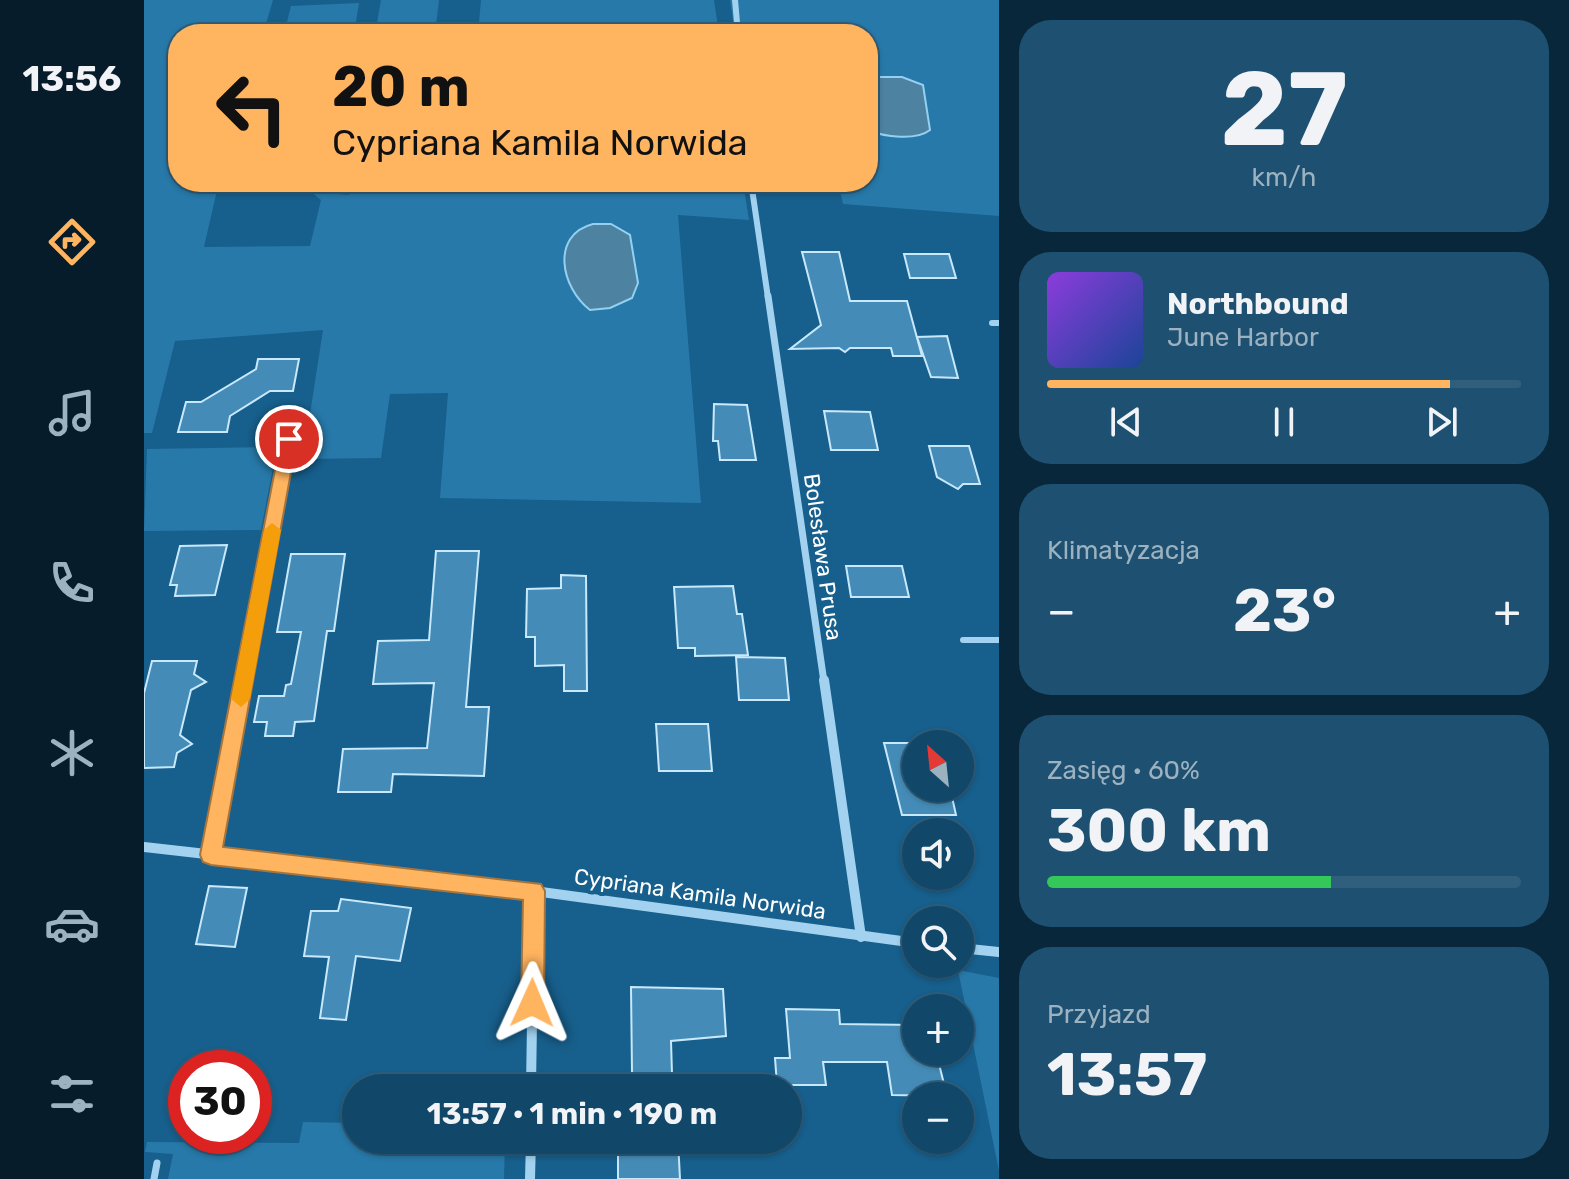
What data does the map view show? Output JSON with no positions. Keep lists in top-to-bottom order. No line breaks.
{"streets":{"street":["Bolesława Prusa","Cypriana Kamila Norwida"]},"crossings":[["Bolesława Prusa","Cypriana Kamila Norwida"]],"north":"top left","page":{"tabs":"13:56","tile":[["27","km/h"],"Klimatyzacja",["Zasięg · 60%","300 km"],["Przyjazd","13:57"]],"turn":["20 m","Cypriana Kamila Norwida"],"song":["Northbound","June Harbor"],"heat":["−","23°","+"],"map_buttons":["+","−"],"limit":"30","trip":"13:57 · 1 min · 190 m"}}
